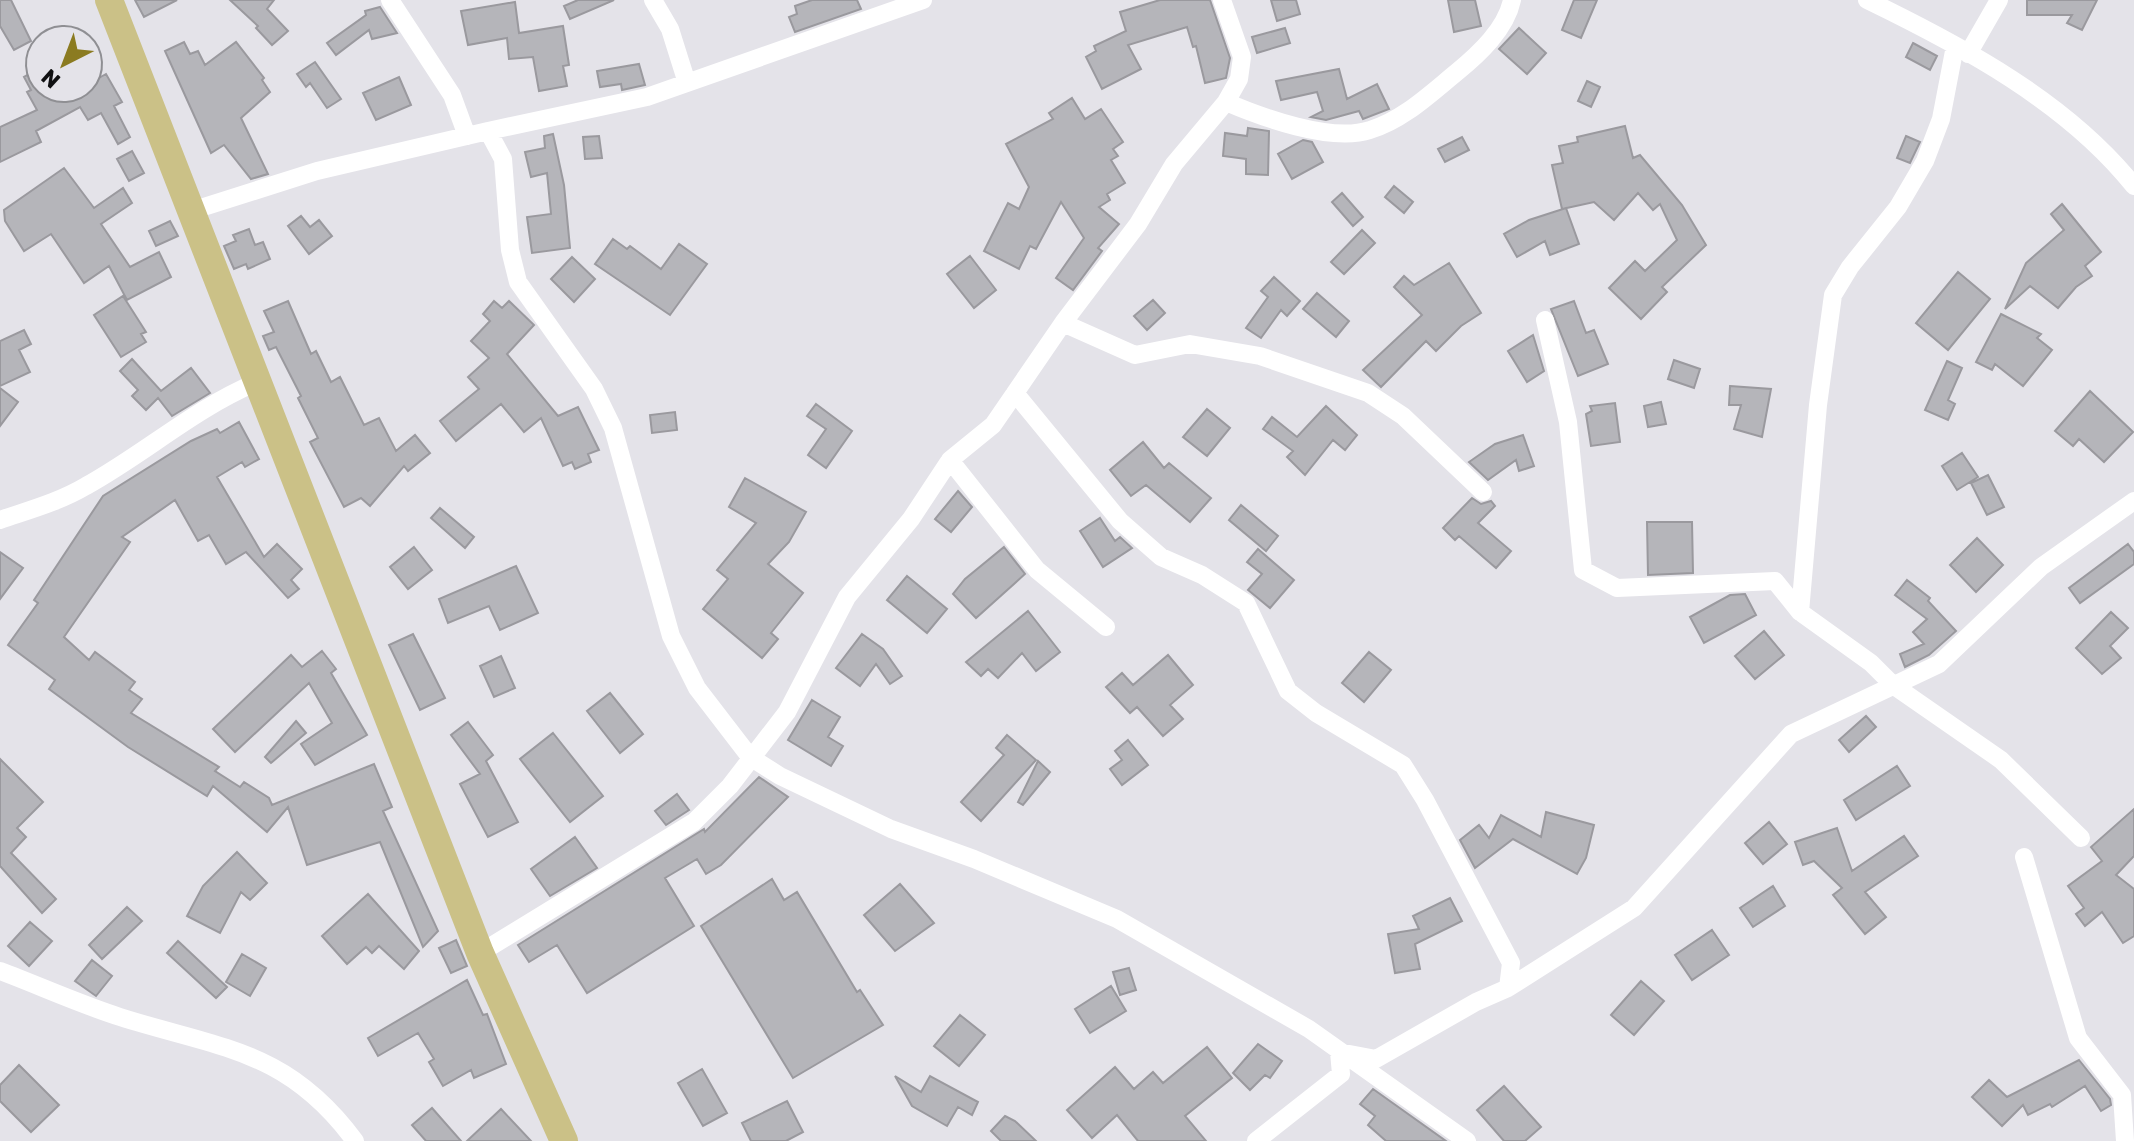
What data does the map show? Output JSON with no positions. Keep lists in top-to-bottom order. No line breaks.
{"north":"bottom left"}
